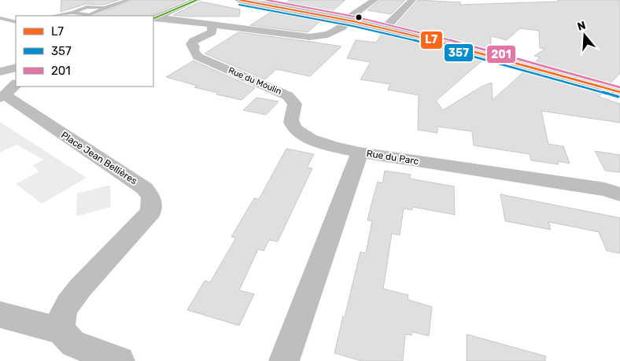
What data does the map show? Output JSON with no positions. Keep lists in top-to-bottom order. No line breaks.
{"streets":{"street":["Rue du Moulin","Rue du Parc","Place Jean Bellières"]},"crossings":[["Rue du Moulin","Rue du Parc"]],"lines":["transit line L7","transit line 201","transit line 357"],"legend":["L7","357","201"],"north":"top"}
